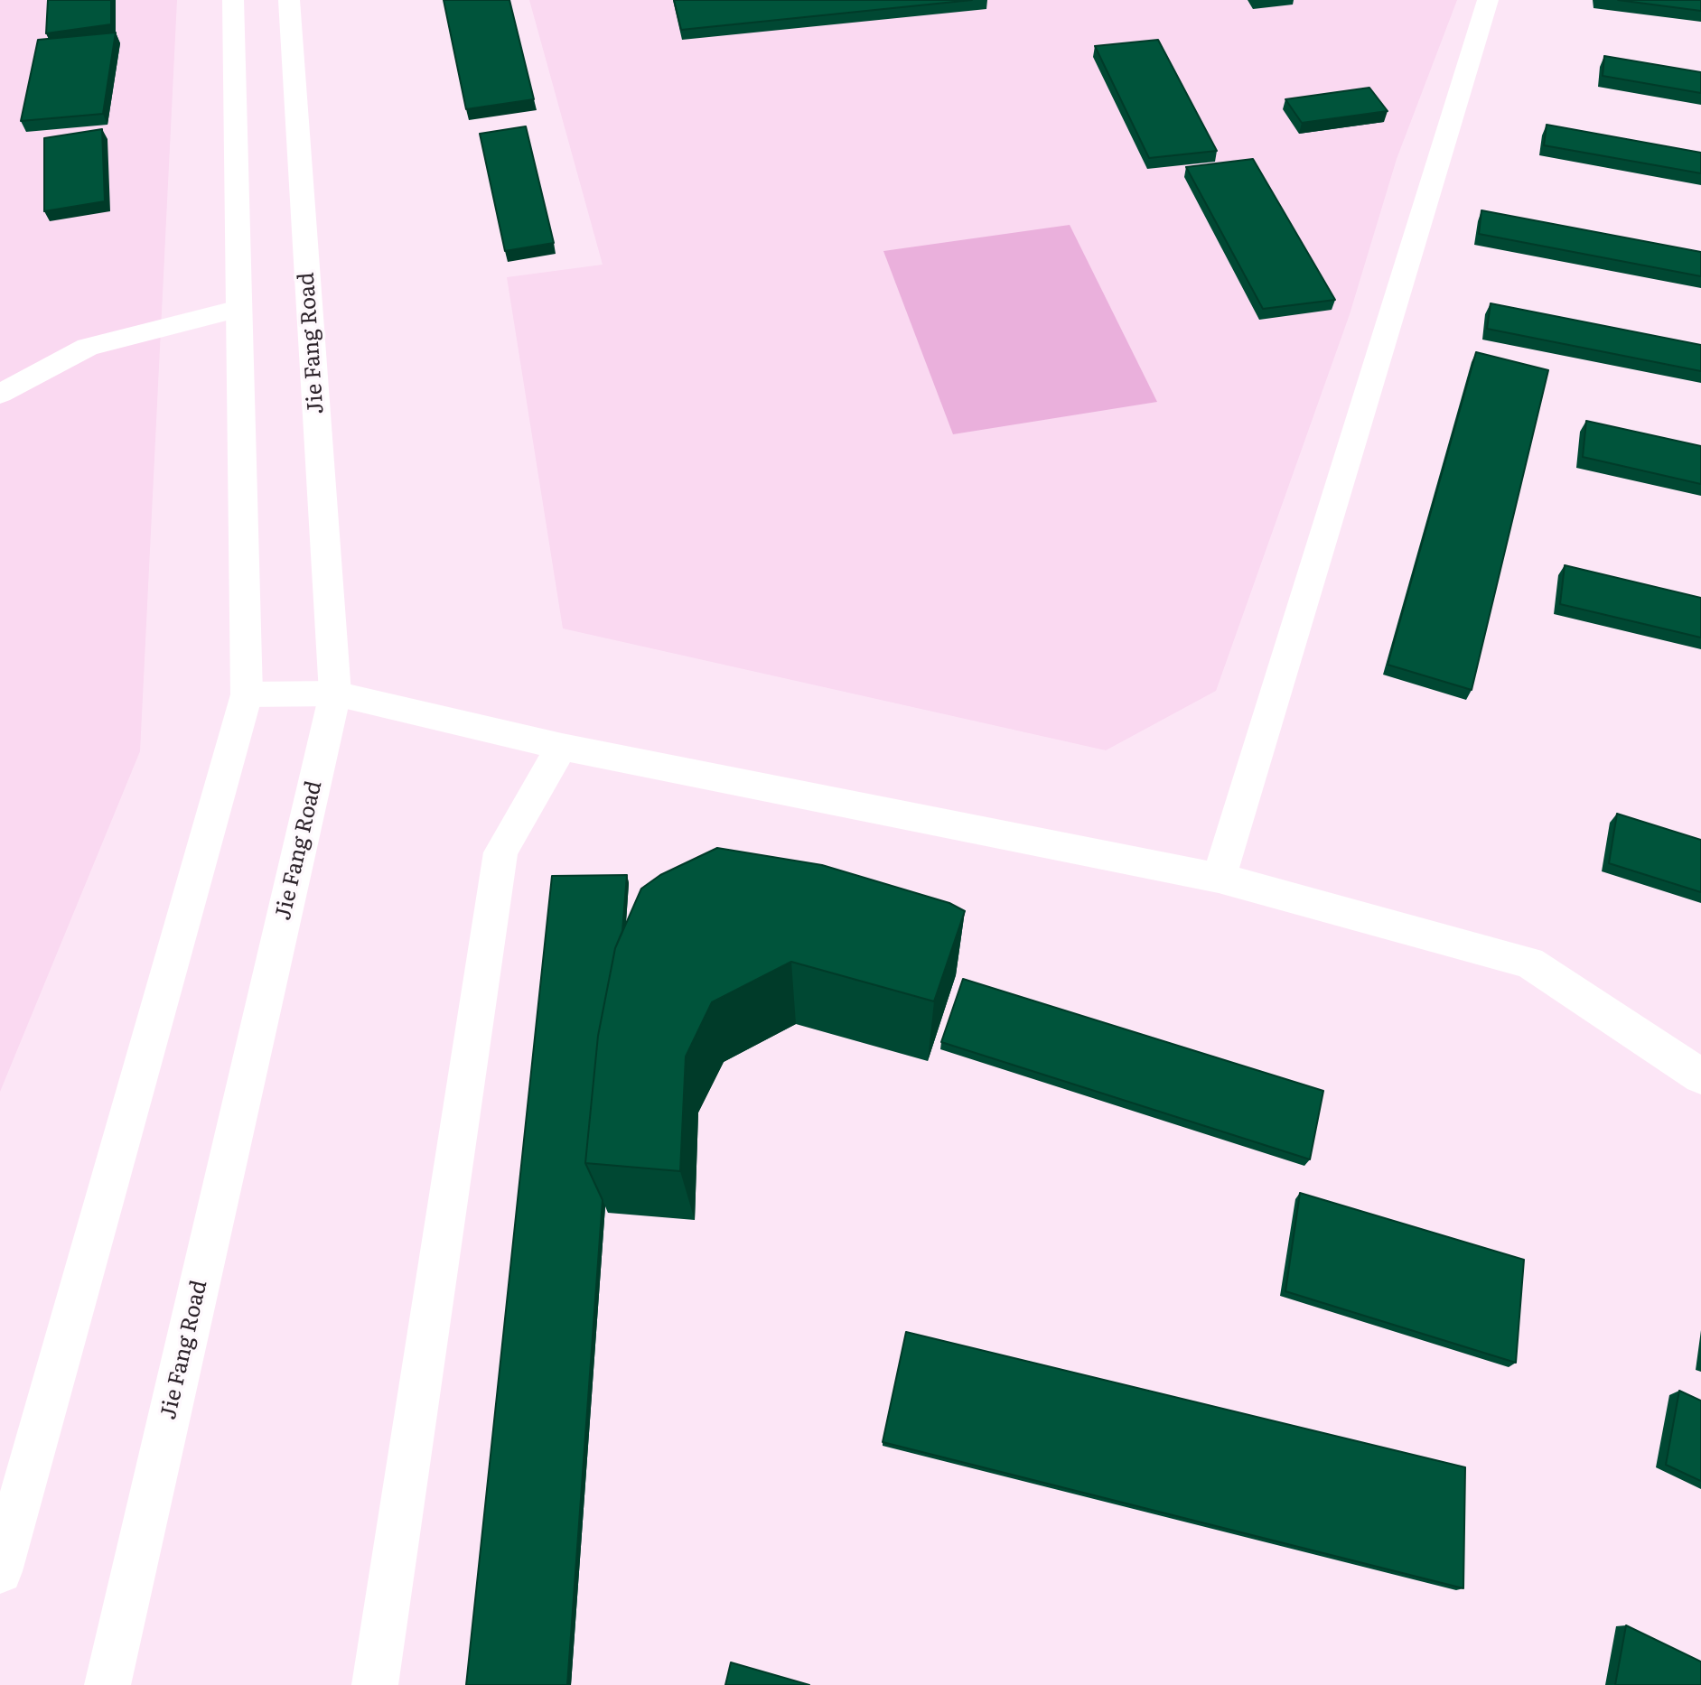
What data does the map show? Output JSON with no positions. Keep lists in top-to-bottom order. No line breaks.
{"streets":{"main road":["Jie Fang Road"]}}
